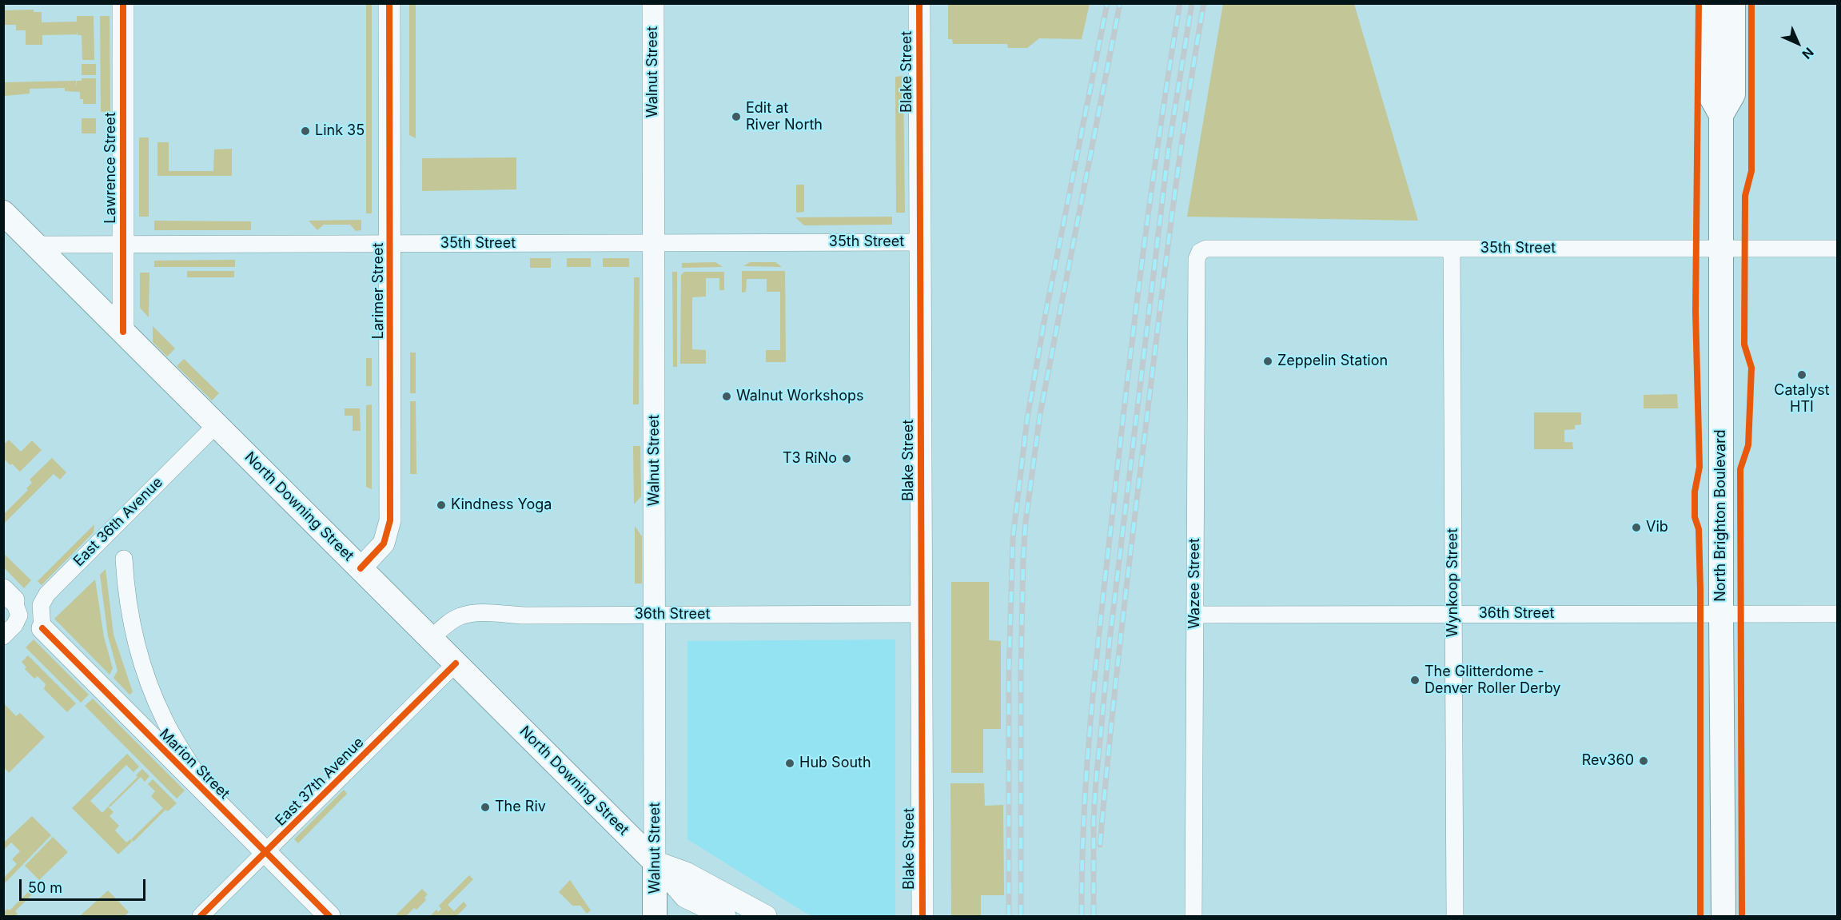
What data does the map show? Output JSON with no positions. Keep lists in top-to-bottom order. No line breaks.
{"streets":{"main road":["Walnut Street","North Downing Street","North Brighton Boulevard"],"street":["Blake Street","Lawrence Street","35th Street","Larimer Street","East 36th Avenue","Wynkoop Street","Wazee Street","36th Street","Marion Street","East 37th Avenue"]},"crossings":[["Walnut Street","35th Street"],["Walnut Street","North Downing Street"],["Walnut Street","36th Street"],["Blake Street","35th Street"],["Blake Street","36th Street"],["Lawrence Street","35th Street"],["Lawrence Street","North Downing Street"],["35th Street","Larimer Street"],["35th Street","North Downing Street"],["35th Street","North Brighton Boulevard"],["35th Street","Wynkoop Street"],["35th Street","Wazee Street"],["Larimer Street","North Downing Street"],["North Downing Street","East 36th Avenue"],["North Downing Street","36th Street"],["North Downing Street","East 37th Avenue"],["North Brighton Boulevard","36th Street"],["East 36th Avenue","Marion Street"],["Wynkoop Street","36th Street"],["Wazee Street","36th Street"],["Marion Street","East 37th Avenue"]],"places":["Edit at River North","Link 35","Zeppelin Station","Catalyst HTI","Walnut Workshops","T3 RiNo","Kindness Yoga","Vib","The Glitterdome - Denver Roller Derby","Rev360","Hub South","The Riv"],"scale_bar":"50 m","north":"bottom right"}
